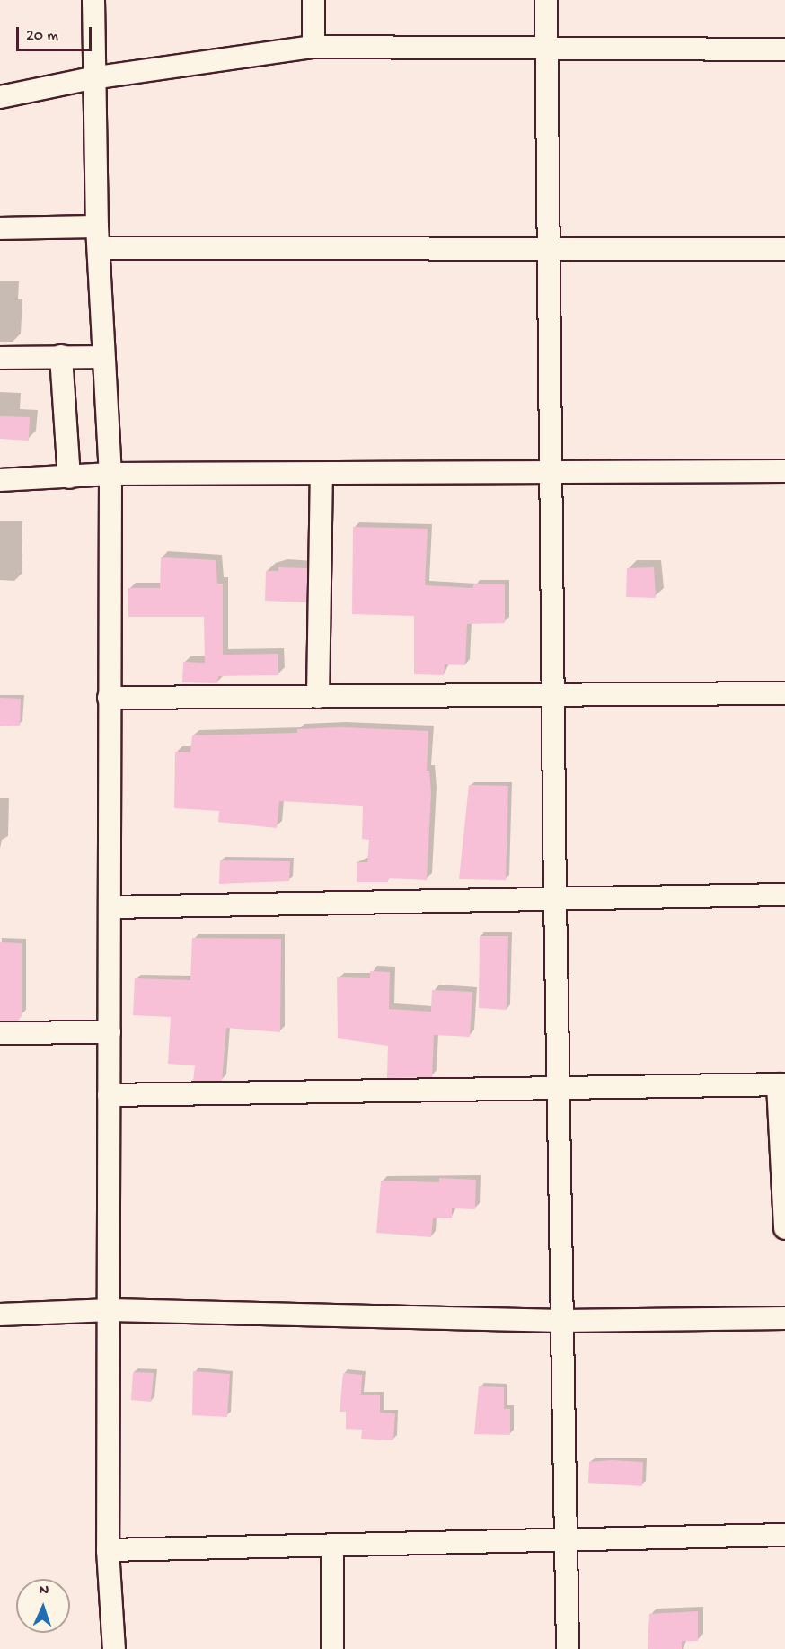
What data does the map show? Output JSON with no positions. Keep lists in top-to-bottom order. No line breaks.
{"scale_bar":"20 m","north":"top"}
